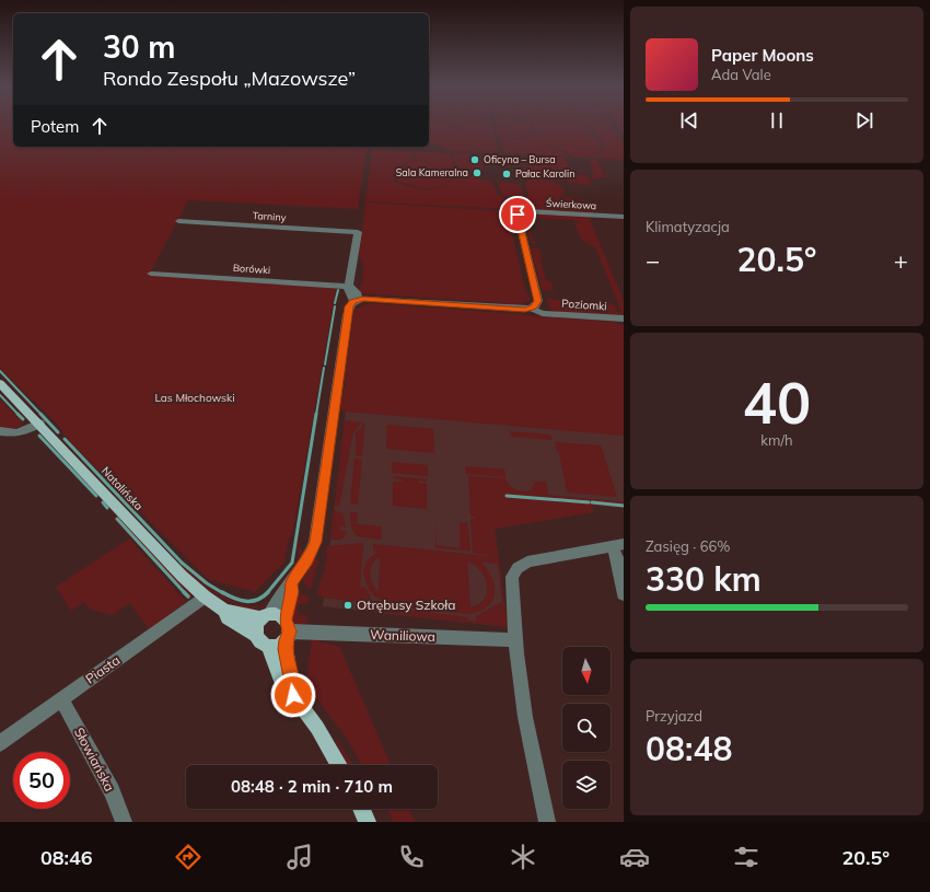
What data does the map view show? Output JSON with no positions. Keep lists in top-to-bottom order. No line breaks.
{"streets":{"main road":["Natalińska"],"street":["Świerkowa","Tarniny","Borówki","Poziomki","Waniliowa","Piasta","Słowiańska"]},"crossings":[["Tarniny","Borówki"],["Natalińska","Waniliowa"],["Natalińska","Piasta"],["Piasta","Słowiańska"]],"parks":["Las Młochowski"],"places":["Oficyna – Bursa","Sala Kameralna","Pałac Karolin","Otrębusy Szkoła"],"north":"bottom","page":{"turn":["30 m","Rondo Zespołu „Mazowsze”"],"song":["Paper Moons","Ada Vale"],"then":"Potem","tile":["Klimatyzacja",["40","km/h"],["Zasięg · 66%","330 km"],["Przyjazd","08:48"]],"heat":["−","20.5°","+"],"limit":"50","trip":"08:48 · 2 min · 710 m","tabs":["08:46","20.5°"]}}
